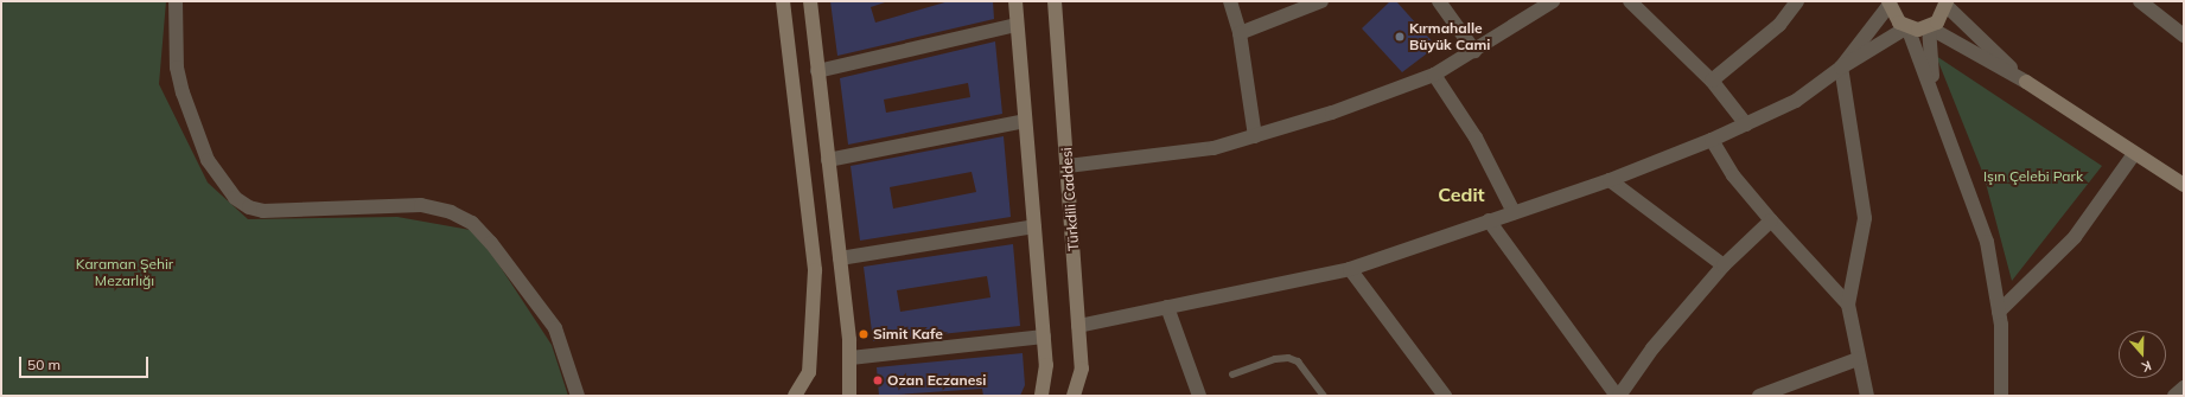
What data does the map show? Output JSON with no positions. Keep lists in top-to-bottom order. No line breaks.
{"streets":{"main road":["Türkdili Caddesi"]},"districts":["Cedit"],"parks":["Işın Çelebi Park","Karaman Şehir Mezarlığı"],"places":["Kırmahalle Büyük Cami","Simit Kafe","Ozan Eczanesi"],"scale_bar":"50 m","north":"bottom"}
